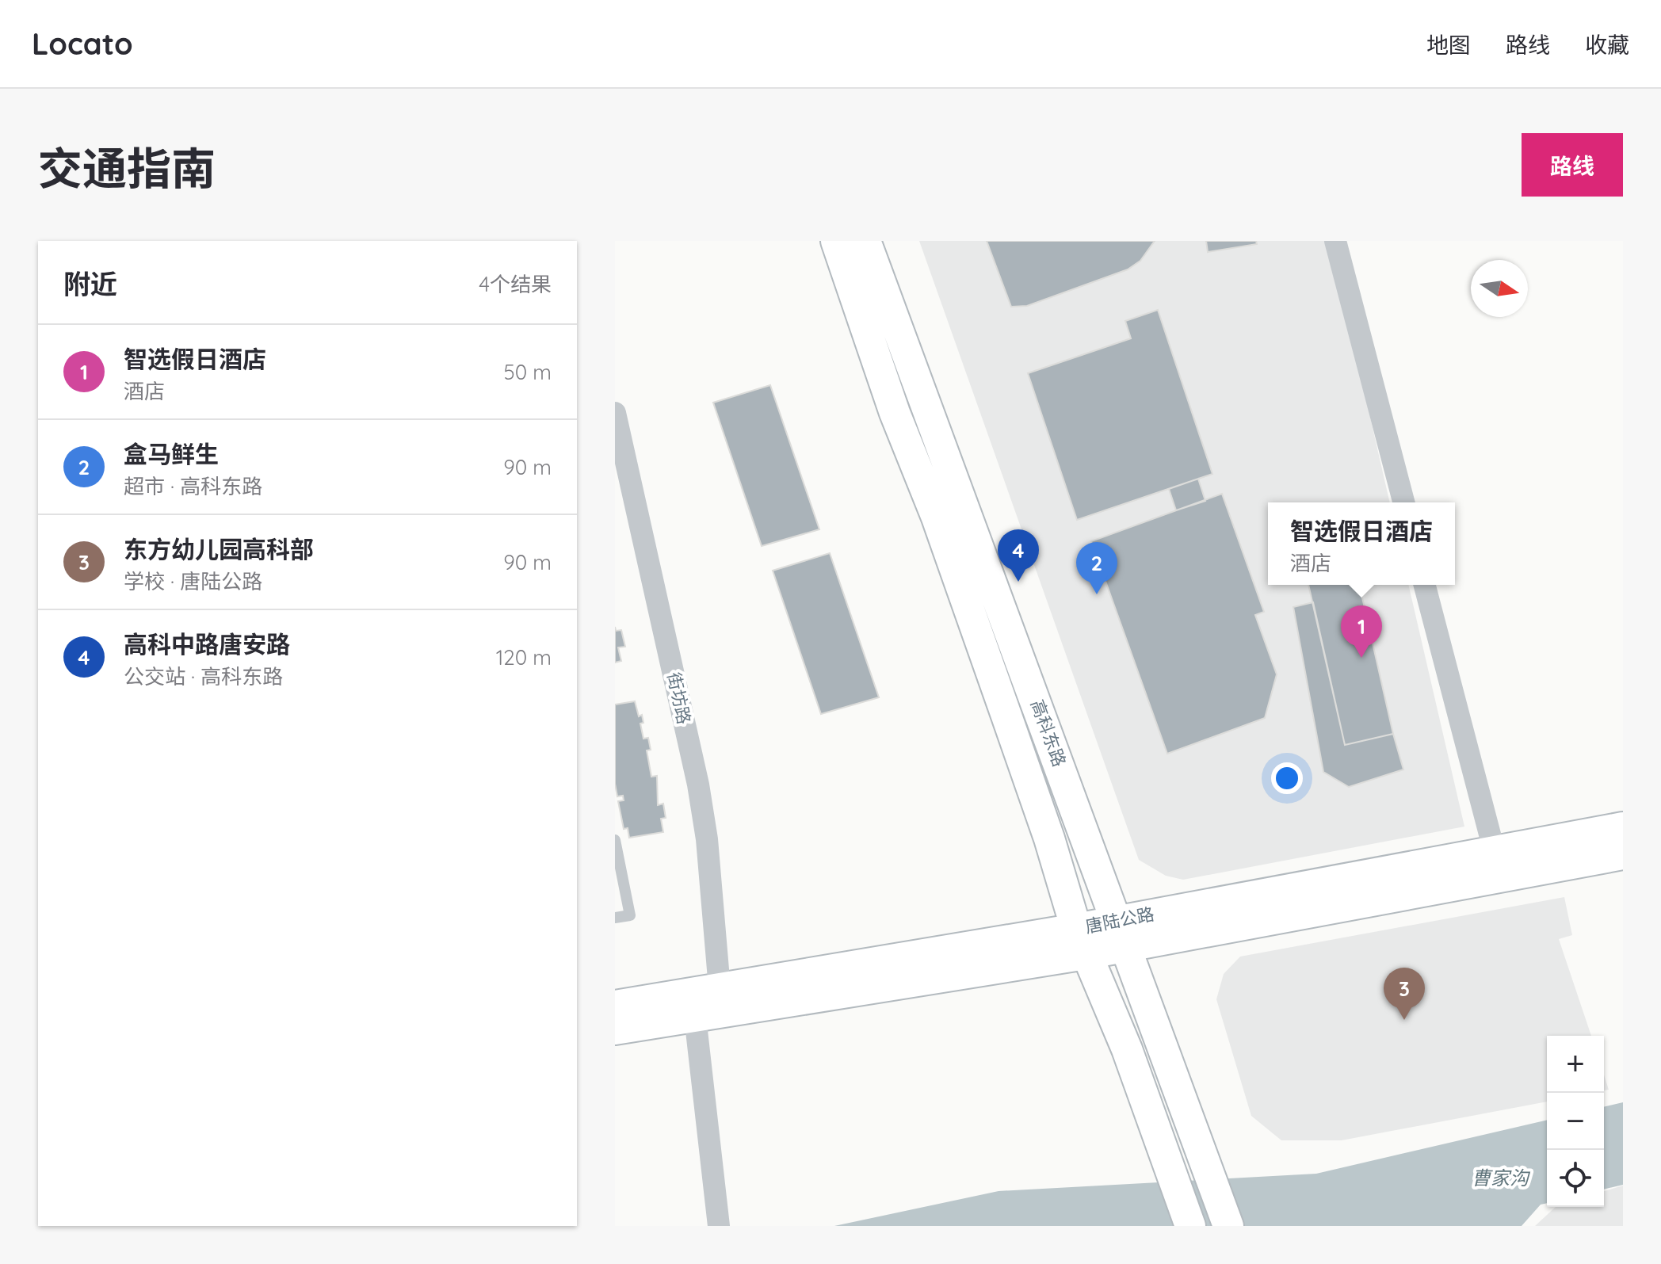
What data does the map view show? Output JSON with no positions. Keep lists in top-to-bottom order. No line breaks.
{"streets":{"main road":["高科东路","唐陆公路"],"street":["街坊路"]},"crossings":[["街坊路","唐陆公路"],["高科东路","唐陆公路"]],"water":["曹家沟"],"north":"right","page":{"header":"Locato","nav":["地图","路线","收藏"],"title":"交通指南","buttons":"路线","heading":["附近","4个结果"],"list":[{"mark":"1","name":"智选假日酒店","note":"酒店","value":"50 m"},{"mark":"2","name":"盒马鲜生","note":"超市 · 高科东路","value":"90 m"},{"mark":"3","name":"东方幼儿园高科部","note":"学校 · 唐陆公路","value":"90 m"},{"mark":"4","name":"高科中路唐安路","note":"公交站 · 高科东路","value":"120 m"}],"popup":["智选假日酒店","酒店"],"pins":["4","2","1","3"],"map_buttons":["+","−"]}}
